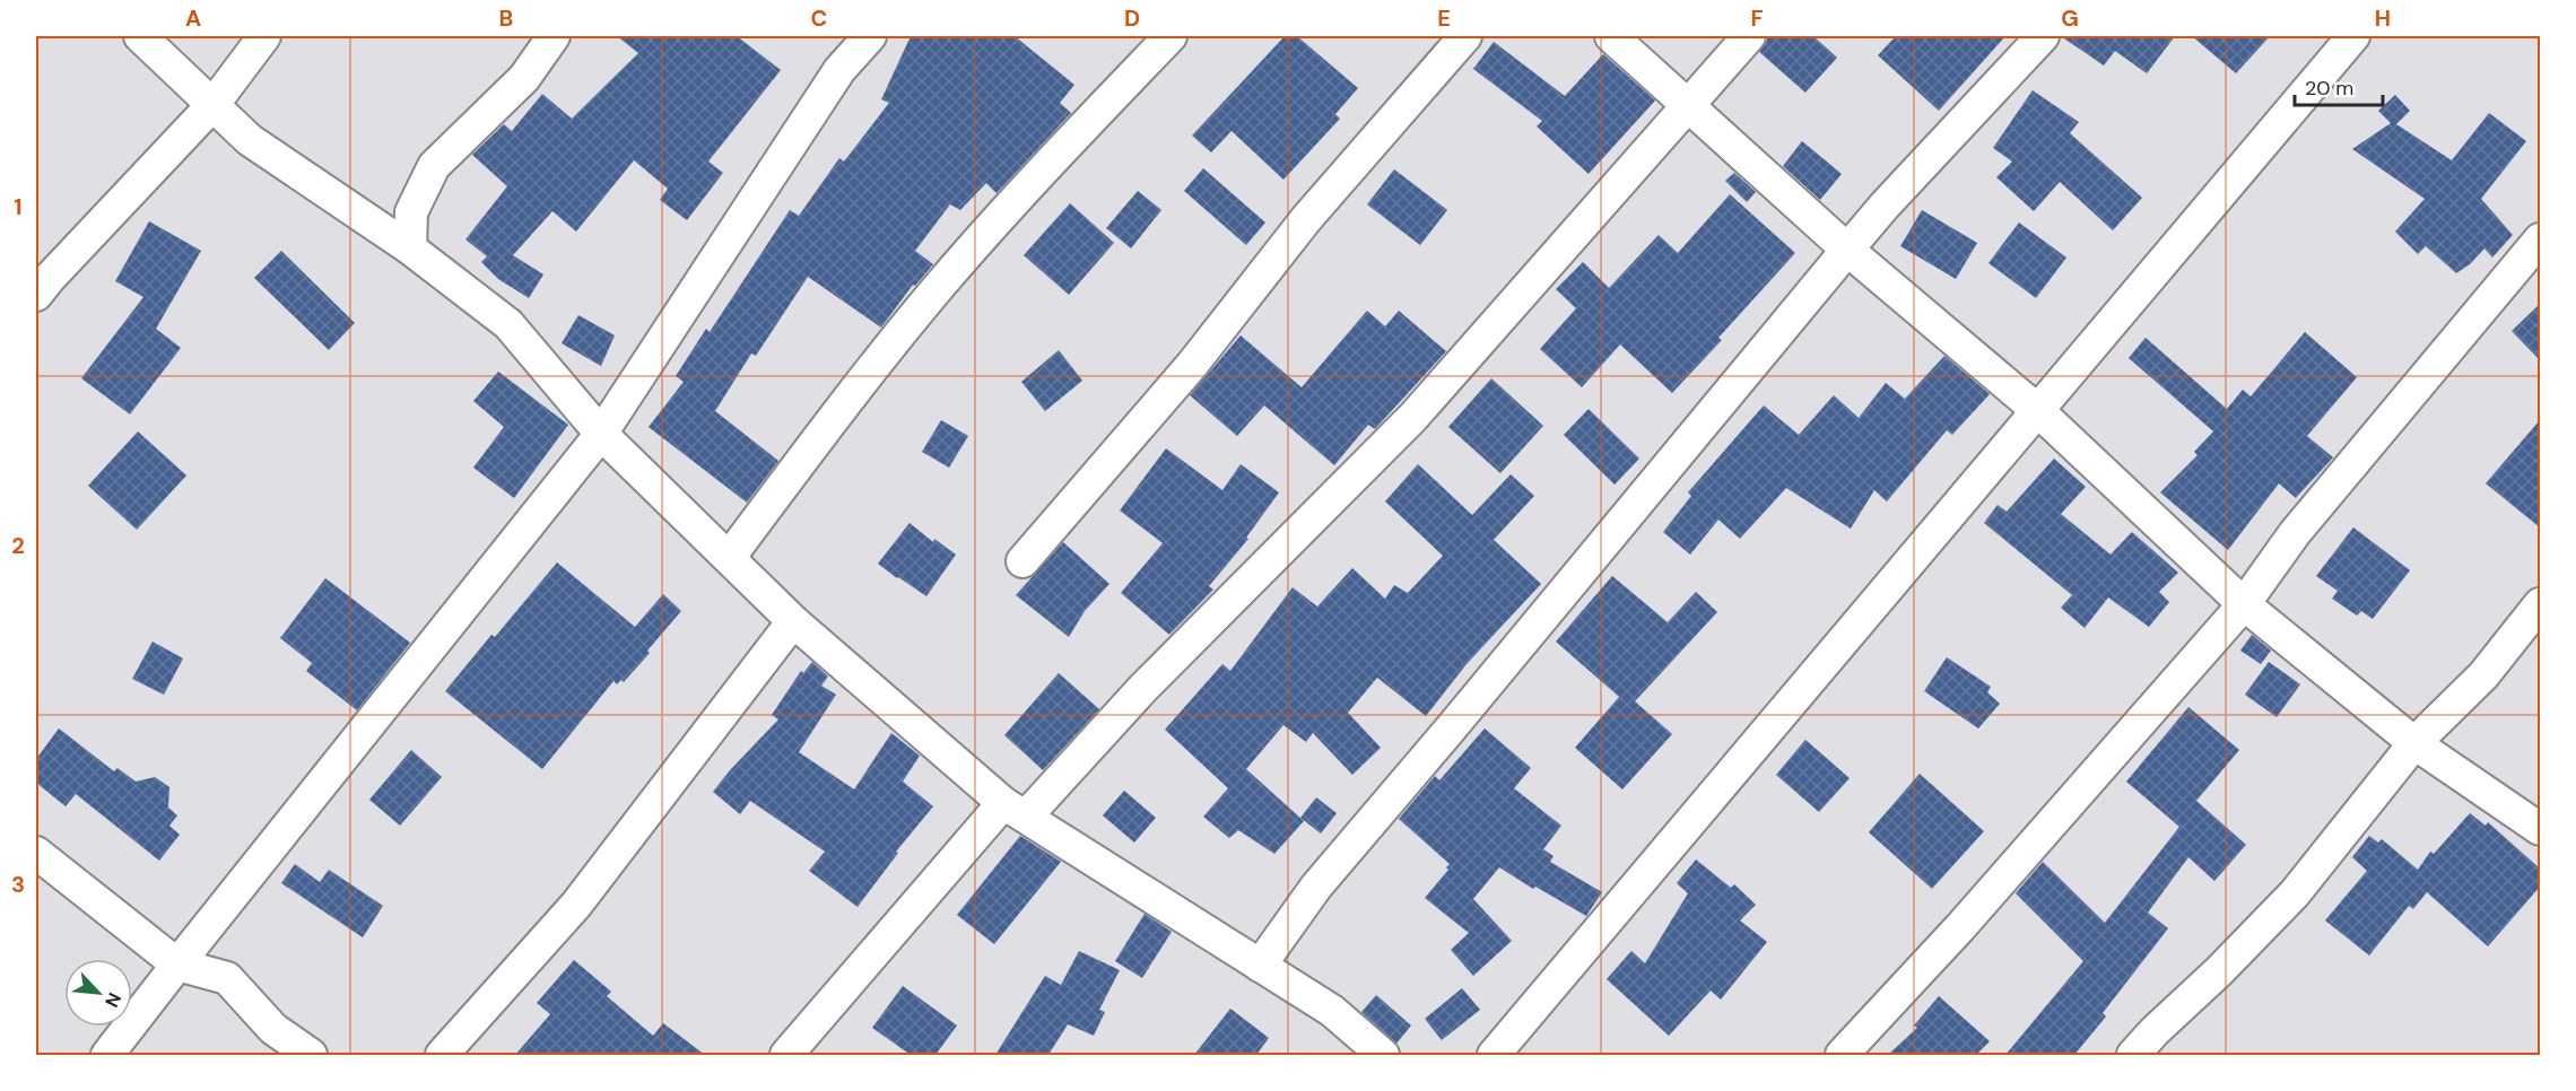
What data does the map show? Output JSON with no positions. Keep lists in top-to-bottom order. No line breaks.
{"scale_bar":"20 m","north":"bottom right","grid":{"columns":["A","B","C","D","E","F","G","H"],"rows":["1","2","3"]}}
